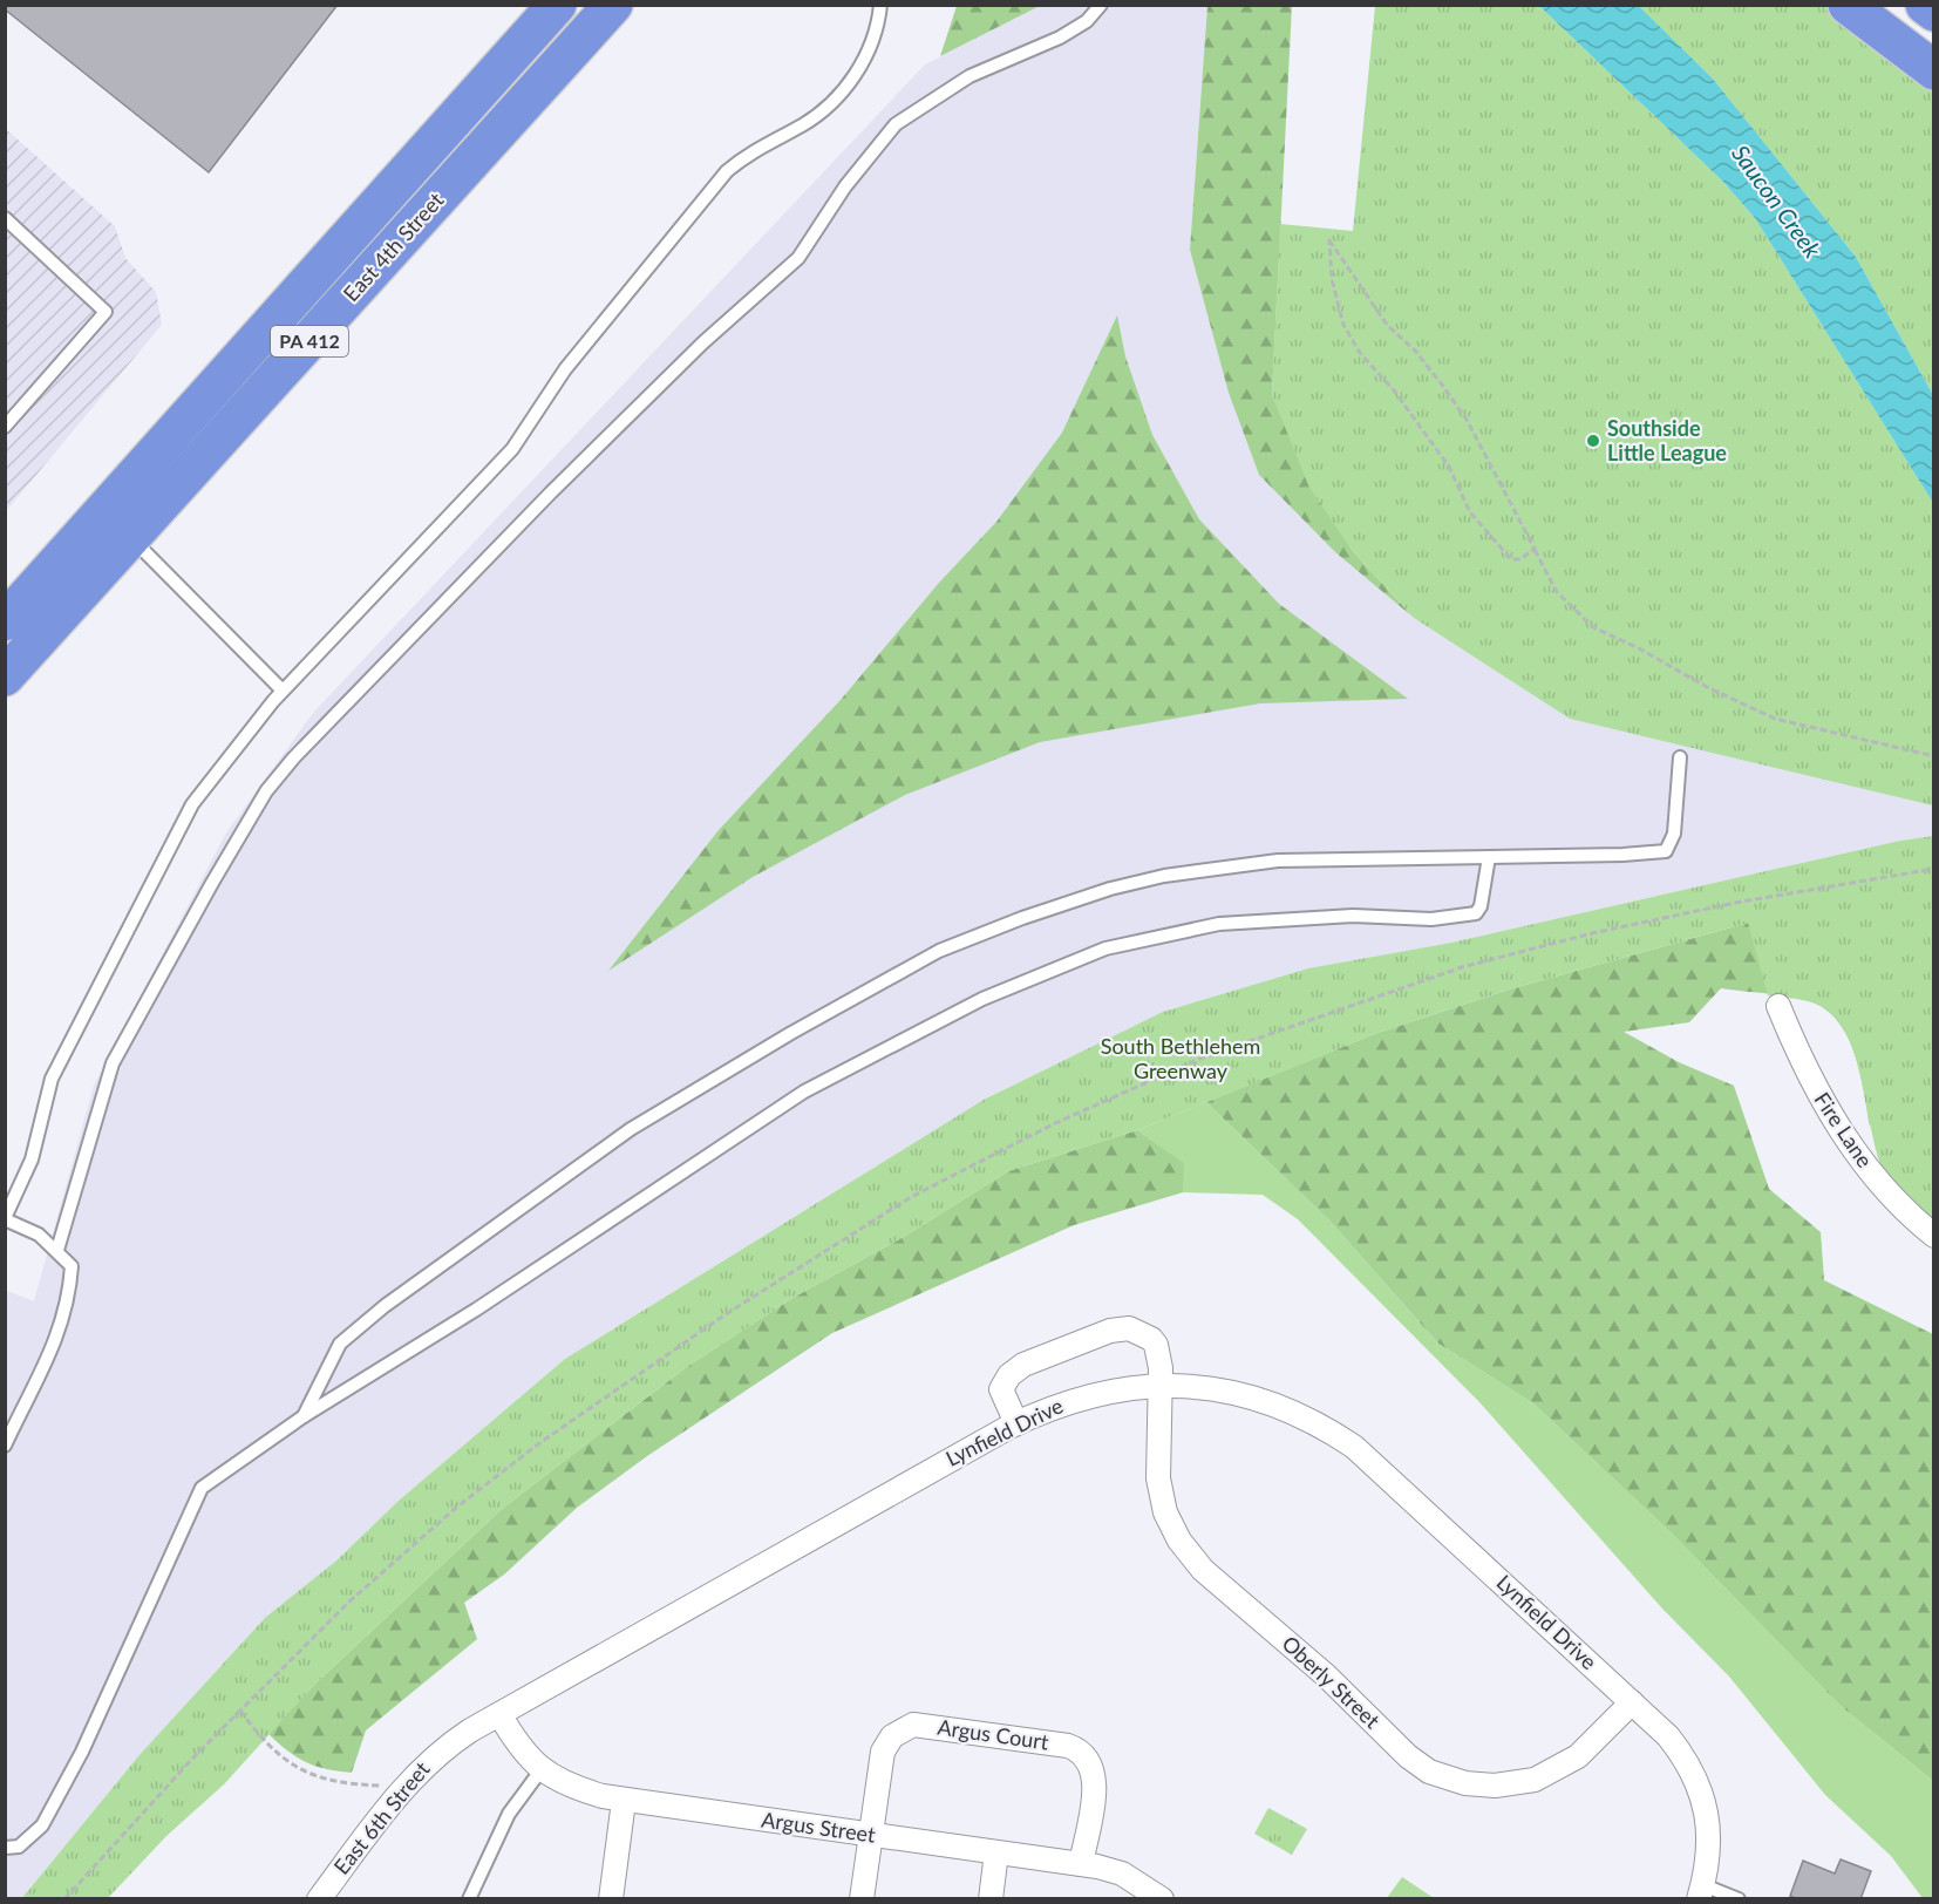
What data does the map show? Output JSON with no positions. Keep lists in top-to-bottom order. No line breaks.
{"streets":{"highway":["East 4th Street","PA 412"],"street":["Fire Lane","Lynfield Drive","Oberly Street","Argus Court","East 6th Street","Argus Street"]},"crossings":[["Lynfield Drive","Oberly Street"],["Lynfield Drive","East 6th Street"],["Lynfield Drive","Argus Street"],["Argus Court","Argus Street"],["East 6th Street","Argus Street"]],"water":["Saucon Creek"],"parks":["South Bethlehem Greenway"],"places":["Southside Little League"]}
